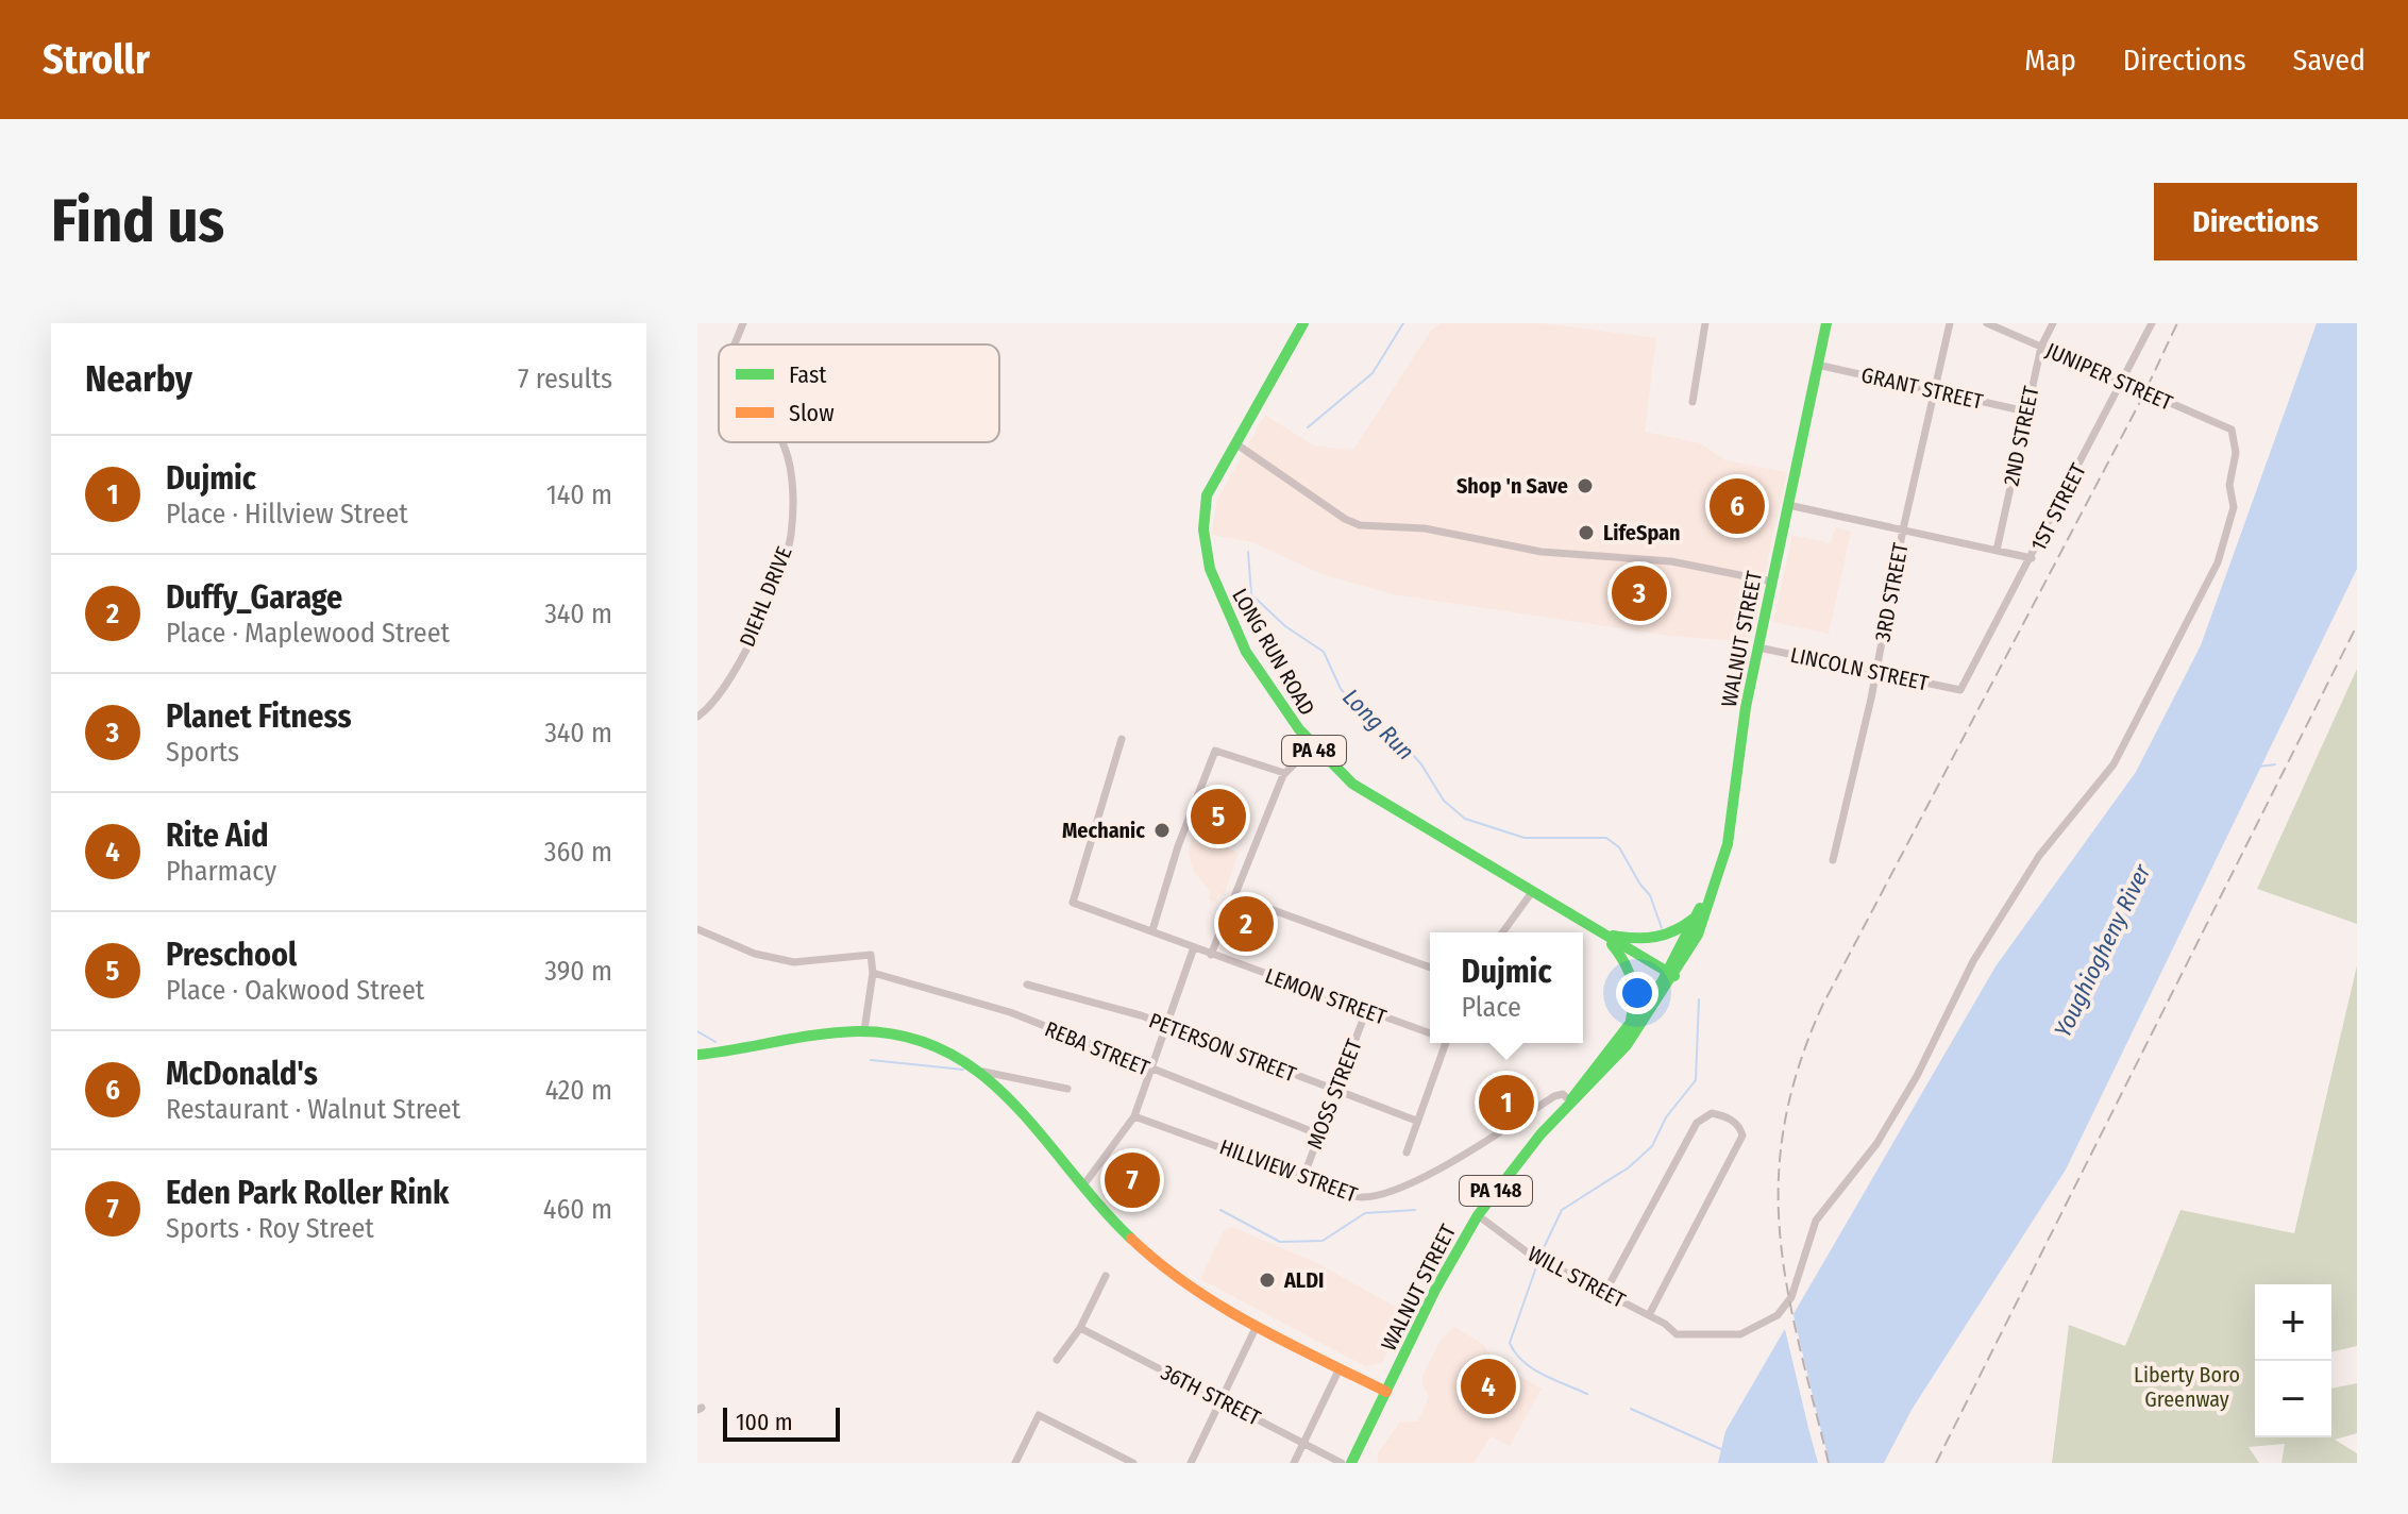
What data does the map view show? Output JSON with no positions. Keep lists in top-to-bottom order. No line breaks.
{"streets":{"main road":["WALNUT STREET","LONG RUN ROAD","PA 48","PA 148"],"street":["JUNIPER STREET","GRANT STREET","2ND STREET","1ST STREET","3RD STREET","DIEHL DRIVE","LINCOLN STREET","LEMON STREET","PETERSON STREET","REBA STREET","MOSS STREET","HILLVIEW STREET","WILL STREET","36TH STREET"]},"crossings":[["JUNIPER STREET","2ND STREET"],["JUNIPER STREET","1ST STREET"],["JUNIPER STREET","WILL STREET"],["GRANT STREET","2ND STREET"],["GRANT STREET","3RD STREET"],["GRANT STREET","WALNUT STREET"],["1ST STREET","LINCOLN STREET"],["3RD STREET","LINCOLN STREET"],["WALNUT STREET","LONG RUN ROAD"],["WALNUT STREET","LINCOLN STREET"],["WALNUT STREET","PA 48"],["WALNUT STREET","HILLVIEW STREET"],["WALNUT STREET","WILL STREET"],["LONG RUN ROAD","PA 48"],["LEMON STREET","MOSS STREET"],["PETERSON STREET","MOSS STREET"],["REBA STREET","MOSS STREET"],["MOSS STREET","HILLVIEW STREET"]],"water":["Long Run","Youghiogheny River"],"parks":["Liberty Boro Greenway"],"places":["Shop 'n Save","LifeSpan","Mechanic","ALDI"],"legend":["Fast","Slow"],"scale_bar":"100 m","page":{"header":"Strollr","nav":["Map","Directions","Saved"],"buttons":"Directions","title":"Find us","heading":["Nearby","7 results"],"list":[{"mark":"1","name":"Dujmic","note":"Place · Hillview Street","value":"140 m"},{"mark":"2","name":"Duffy_Garage","note":"Place · Maplewood Street","value":"340 m"},{"mark":"3","name":"Planet Fitness","note":"Sports","value":"340 m"},{"mark":"4","name":"Rite Aid","note":"Pharmacy","value":"360 m"},{"mark":"5","name":"Preschool","note":"Place · Oakwood Street","value":"390 m"},{"mark":"6","name":"McDonald's","note":"Restaurant · Walnut Street","value":"420 m"},{"mark":"7","name":"Eden Park Roller Rink","note":"Sports · Roy Street","value":"460 m"}],"pins":["6","3","5","2","1","7","4"],"popup":["Dujmic","Place"],"map_buttons":["+","−"],"scale":"100 m"}}
